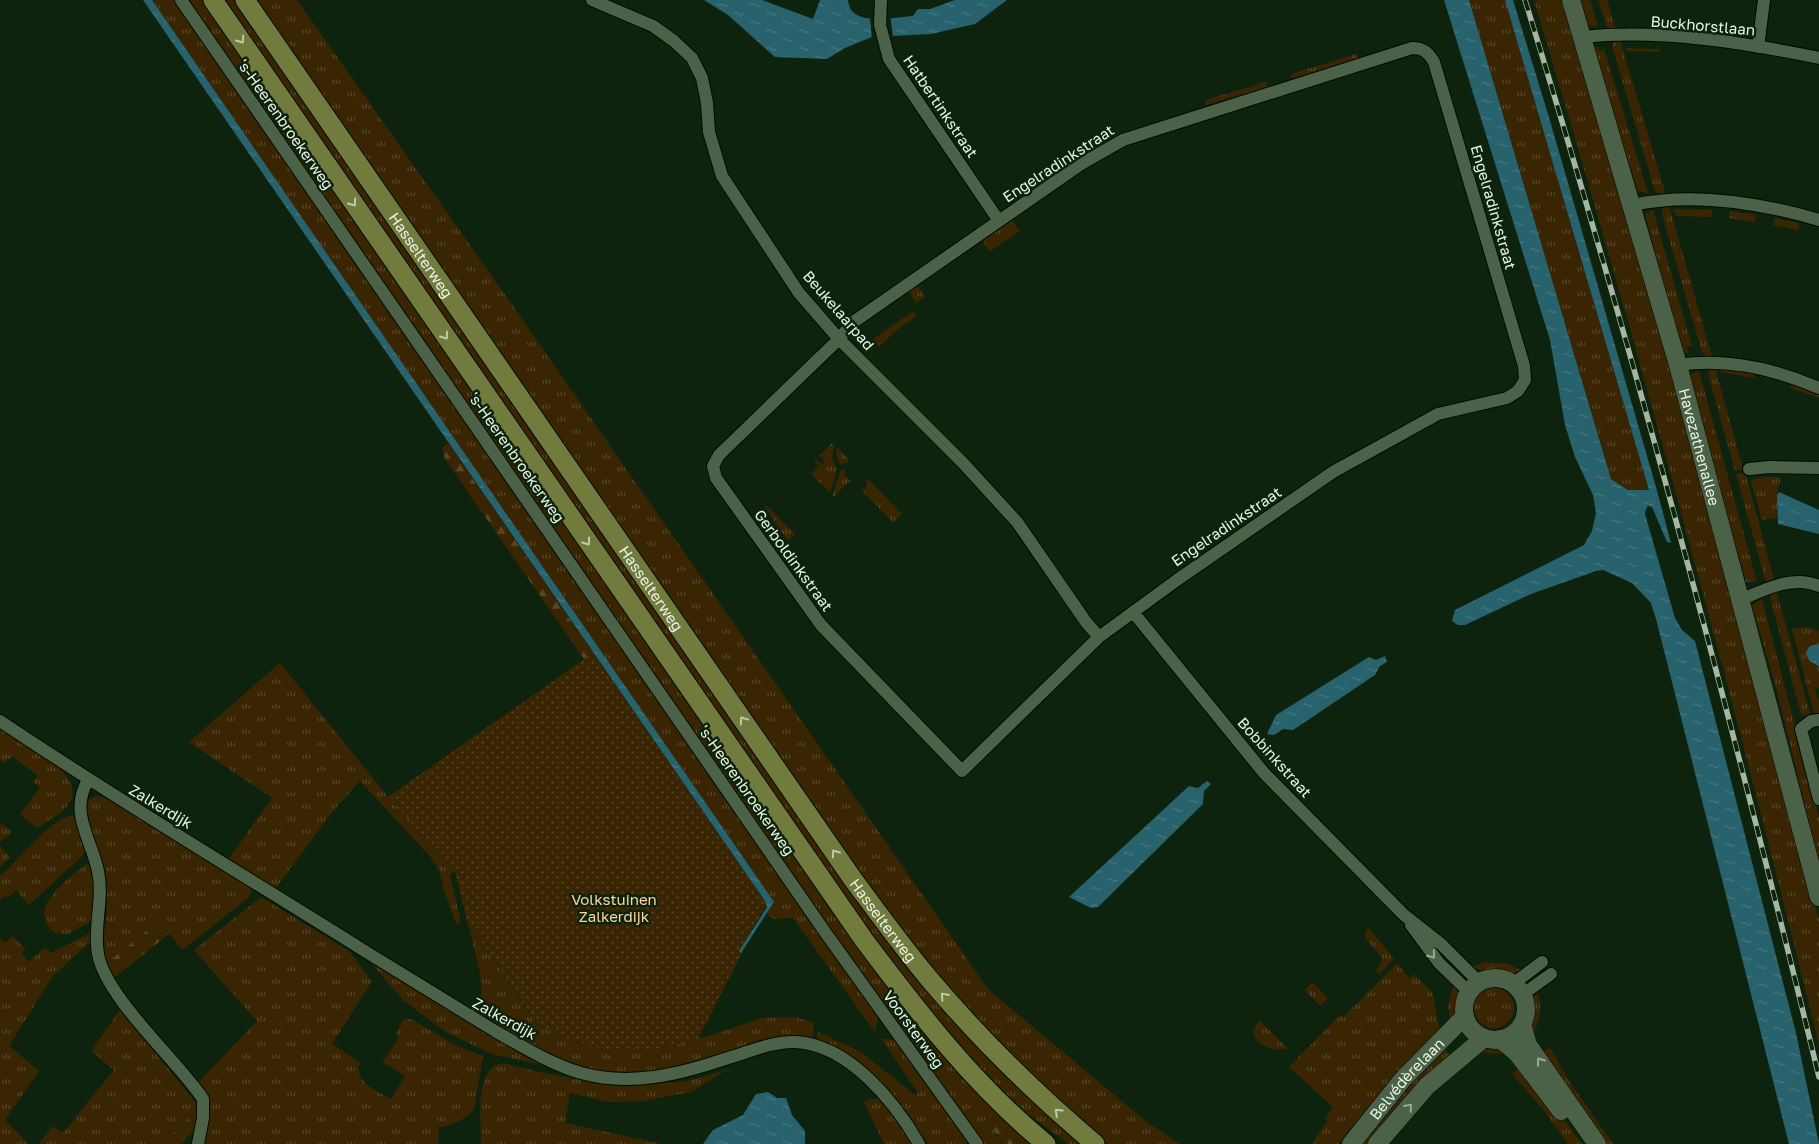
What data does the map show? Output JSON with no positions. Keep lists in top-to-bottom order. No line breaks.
{"streets":{"main road":["Hasselterweg","Havezathenallee","Belvédèrelaan"],"street":["Buckhorstlaan","Hatbertinkstraat","'s-Heerenbroekerweg","Engelradinkstraat","Beukelaarpad","Gerboldinkstraat","Bobbinkstraat","Zalkerdijk","Voorsterweg"]},"crossings":[["Buckhorstlaan","Havezathenallee"],["Hatbertinkstraat","Engelradinkstraat"],["Hatbertinkstraat","Gerboldinkstraat"],["'s-Heerenbroekerweg","Voorsterweg"],["Engelradinkstraat","Gerboldinkstraat"],["Engelradinkstraat","Bobbinkstraat"],["Beukelaarpad","Gerboldinkstraat"],["Gerboldinkstraat","Bobbinkstraat"],["Bobbinkstraat","Belvédèrelaan"]],"parks":["Volkstuinen Zalkerdijk"]}
